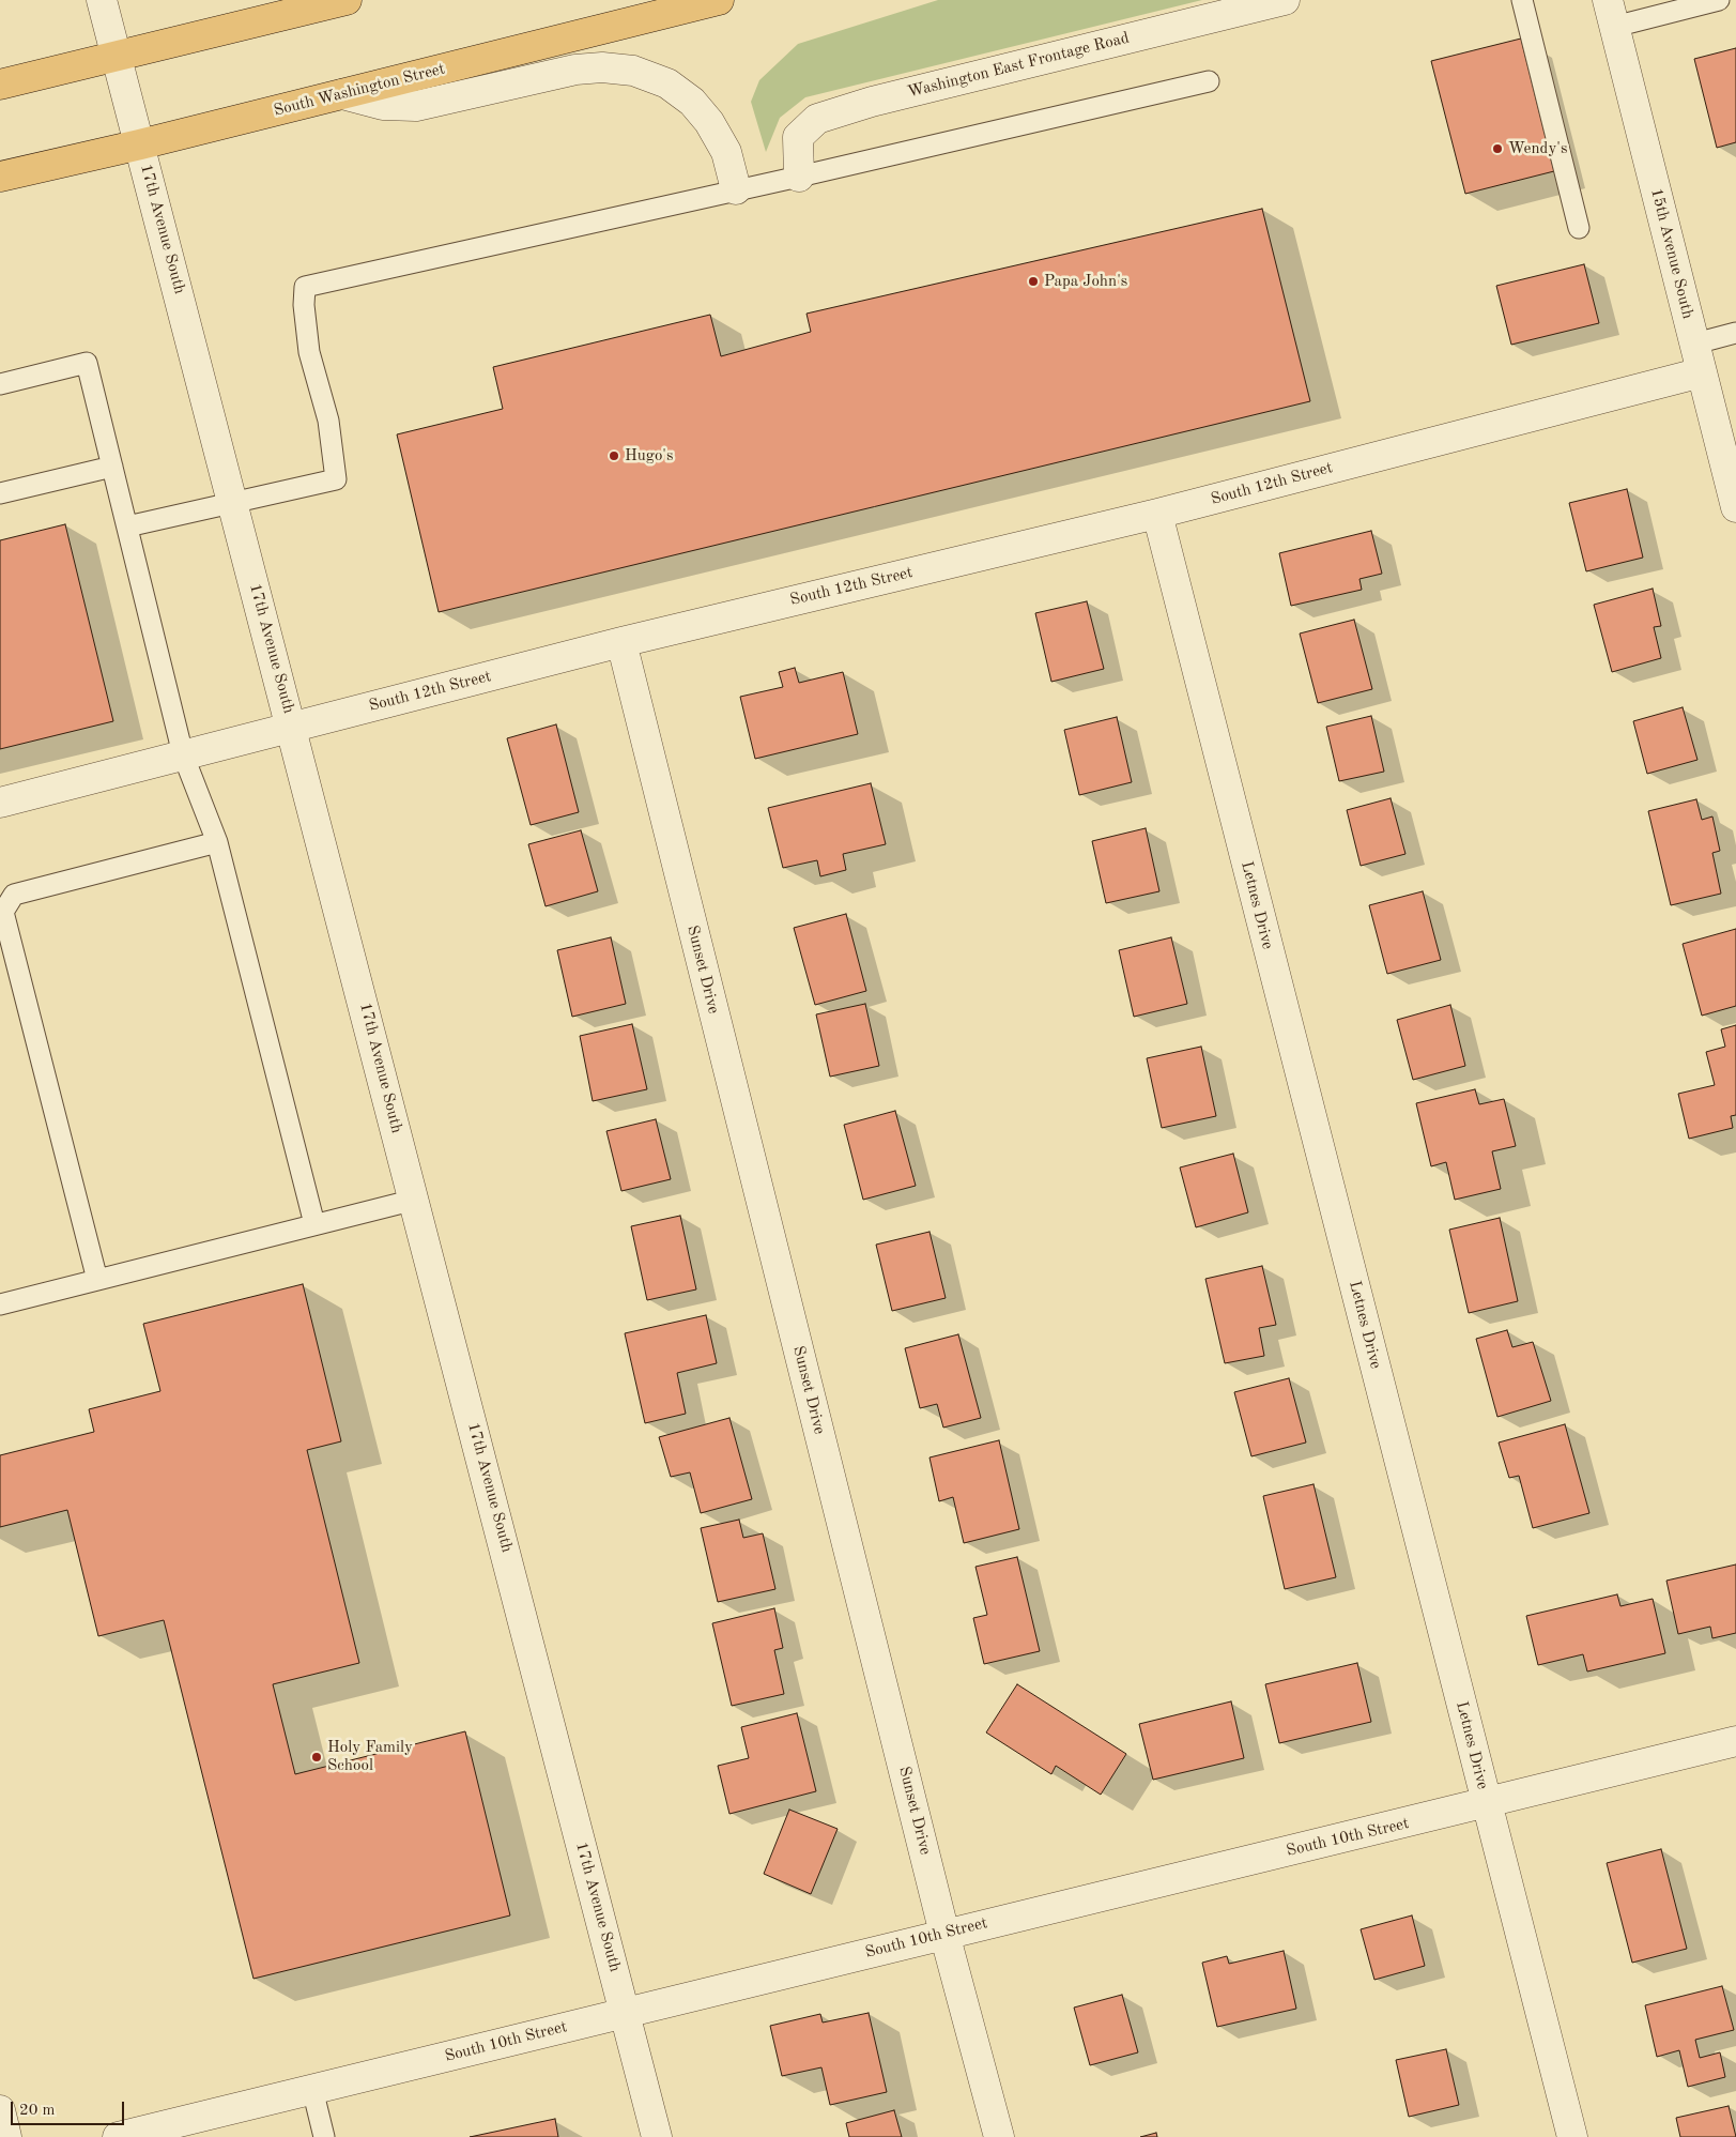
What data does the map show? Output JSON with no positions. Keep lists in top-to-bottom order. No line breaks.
{"streets":{"main road":["South Washington Street"],"street":["Washington East Frontage Road","17th Avenue South","15th Avenue South","South 12th Street","Letnes Drive","Sunset Drive","South 10th Street"]},"crossings":[["South Washington Street","17th Avenue South"],["17th Avenue South","South 12th Street"],["17th Avenue South","South 10th Street"],["15th Avenue South","South 12th Street"],["South 12th Street","Letnes Drive"],["South 12th Street","Sunset Drive"],["Letnes Drive","South 10th Street"],["Sunset Drive","South 10th Street"]],"places":["Wendy's","Papa John's","Hugo's","Holy Family School"],"scale_bar":"20 m"}
